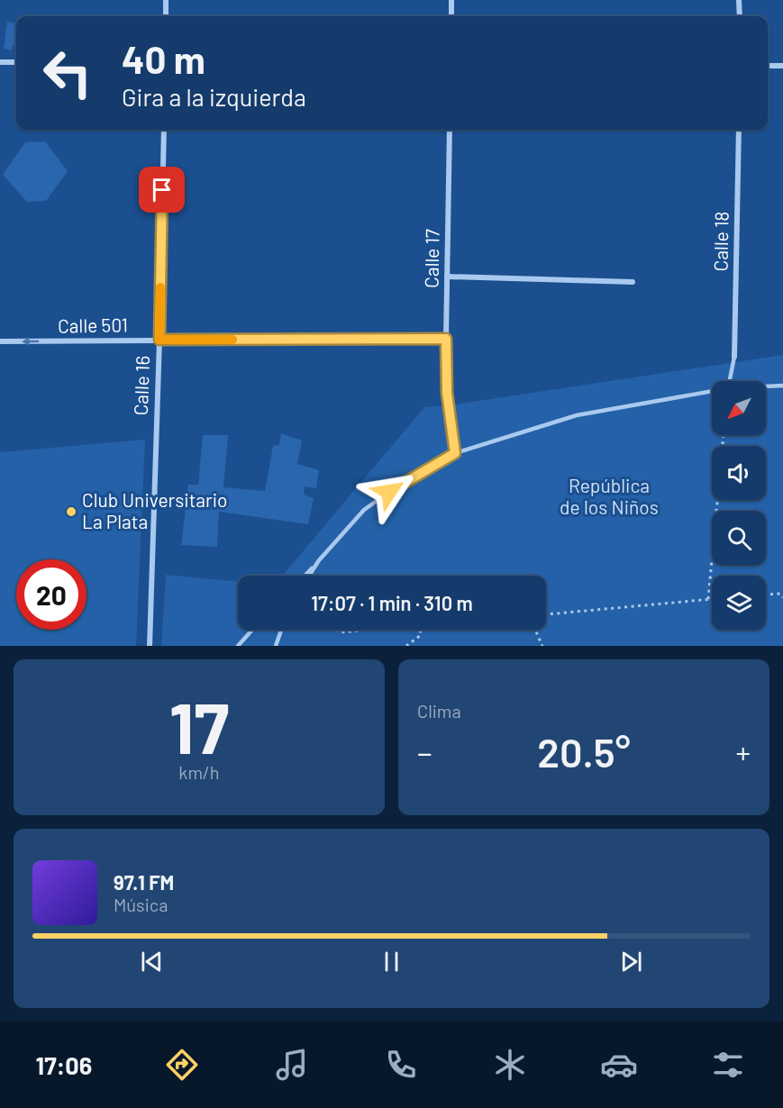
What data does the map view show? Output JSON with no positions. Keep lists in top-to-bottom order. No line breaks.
{"streets":{"street":["Calle 18","Calle 17","Calle 501","Calle 16"]},"crossings":[["Calle 17","Calle 501"],["Calle 501","Calle 16"]],"one_way":["Calle 501"],"parks":["República de los Niños"],"places":["Club Universitario La Plata"],"north":"bottom left","page":{"turn":["40 m","Gira a la izquierda"],"limit":"20","trip":"17:07 · 1 min · 310 m","tile":[["17","km/h"],"Clima"],"heat":["−","20.5°","+"],"song":["97.1 FM","Música"],"tabs":"17:06"}}
